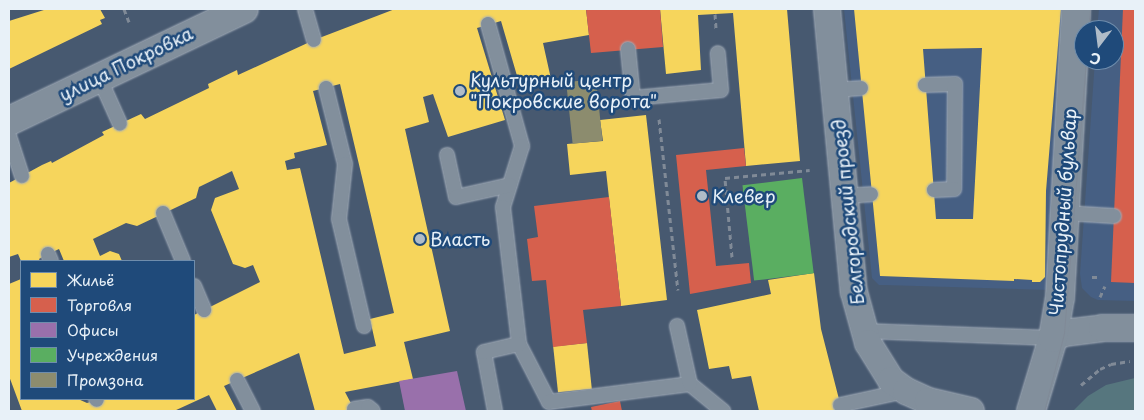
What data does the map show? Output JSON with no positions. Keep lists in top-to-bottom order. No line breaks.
{"streets":{"main road":["улица Покровка","Чистопрудный бульвар"],"street":["Белгородский проезд"]},"places":["Культурный центр \"Покровские ворота\"","Клевер","Власть"],"legend":["Жильё","Торговля","Офисы","Учреждения","Промзона"],"north":"bottom"}
